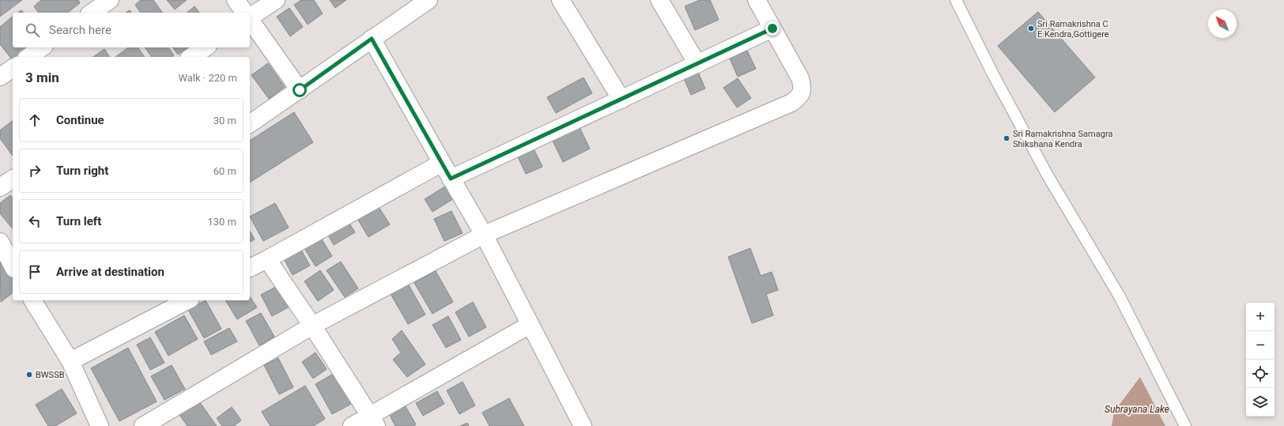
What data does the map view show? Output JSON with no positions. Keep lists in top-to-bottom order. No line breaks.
{"water":["Subrayana Lake"],"places":["Sri Ramakrishna C E Kendra,Gottigere","Sri Ramakrishna Samagra Shikshana Kendra","BWSSB"],"north":"top left","page":{"search":"Search here","heading":["3 min","Walk · 220 m"],"list":[["Continue","30 m"],["Turn right","60 m"],["Turn left","130 m"],"Arrive at destination"],"map_buttons":["+","−"]}}
